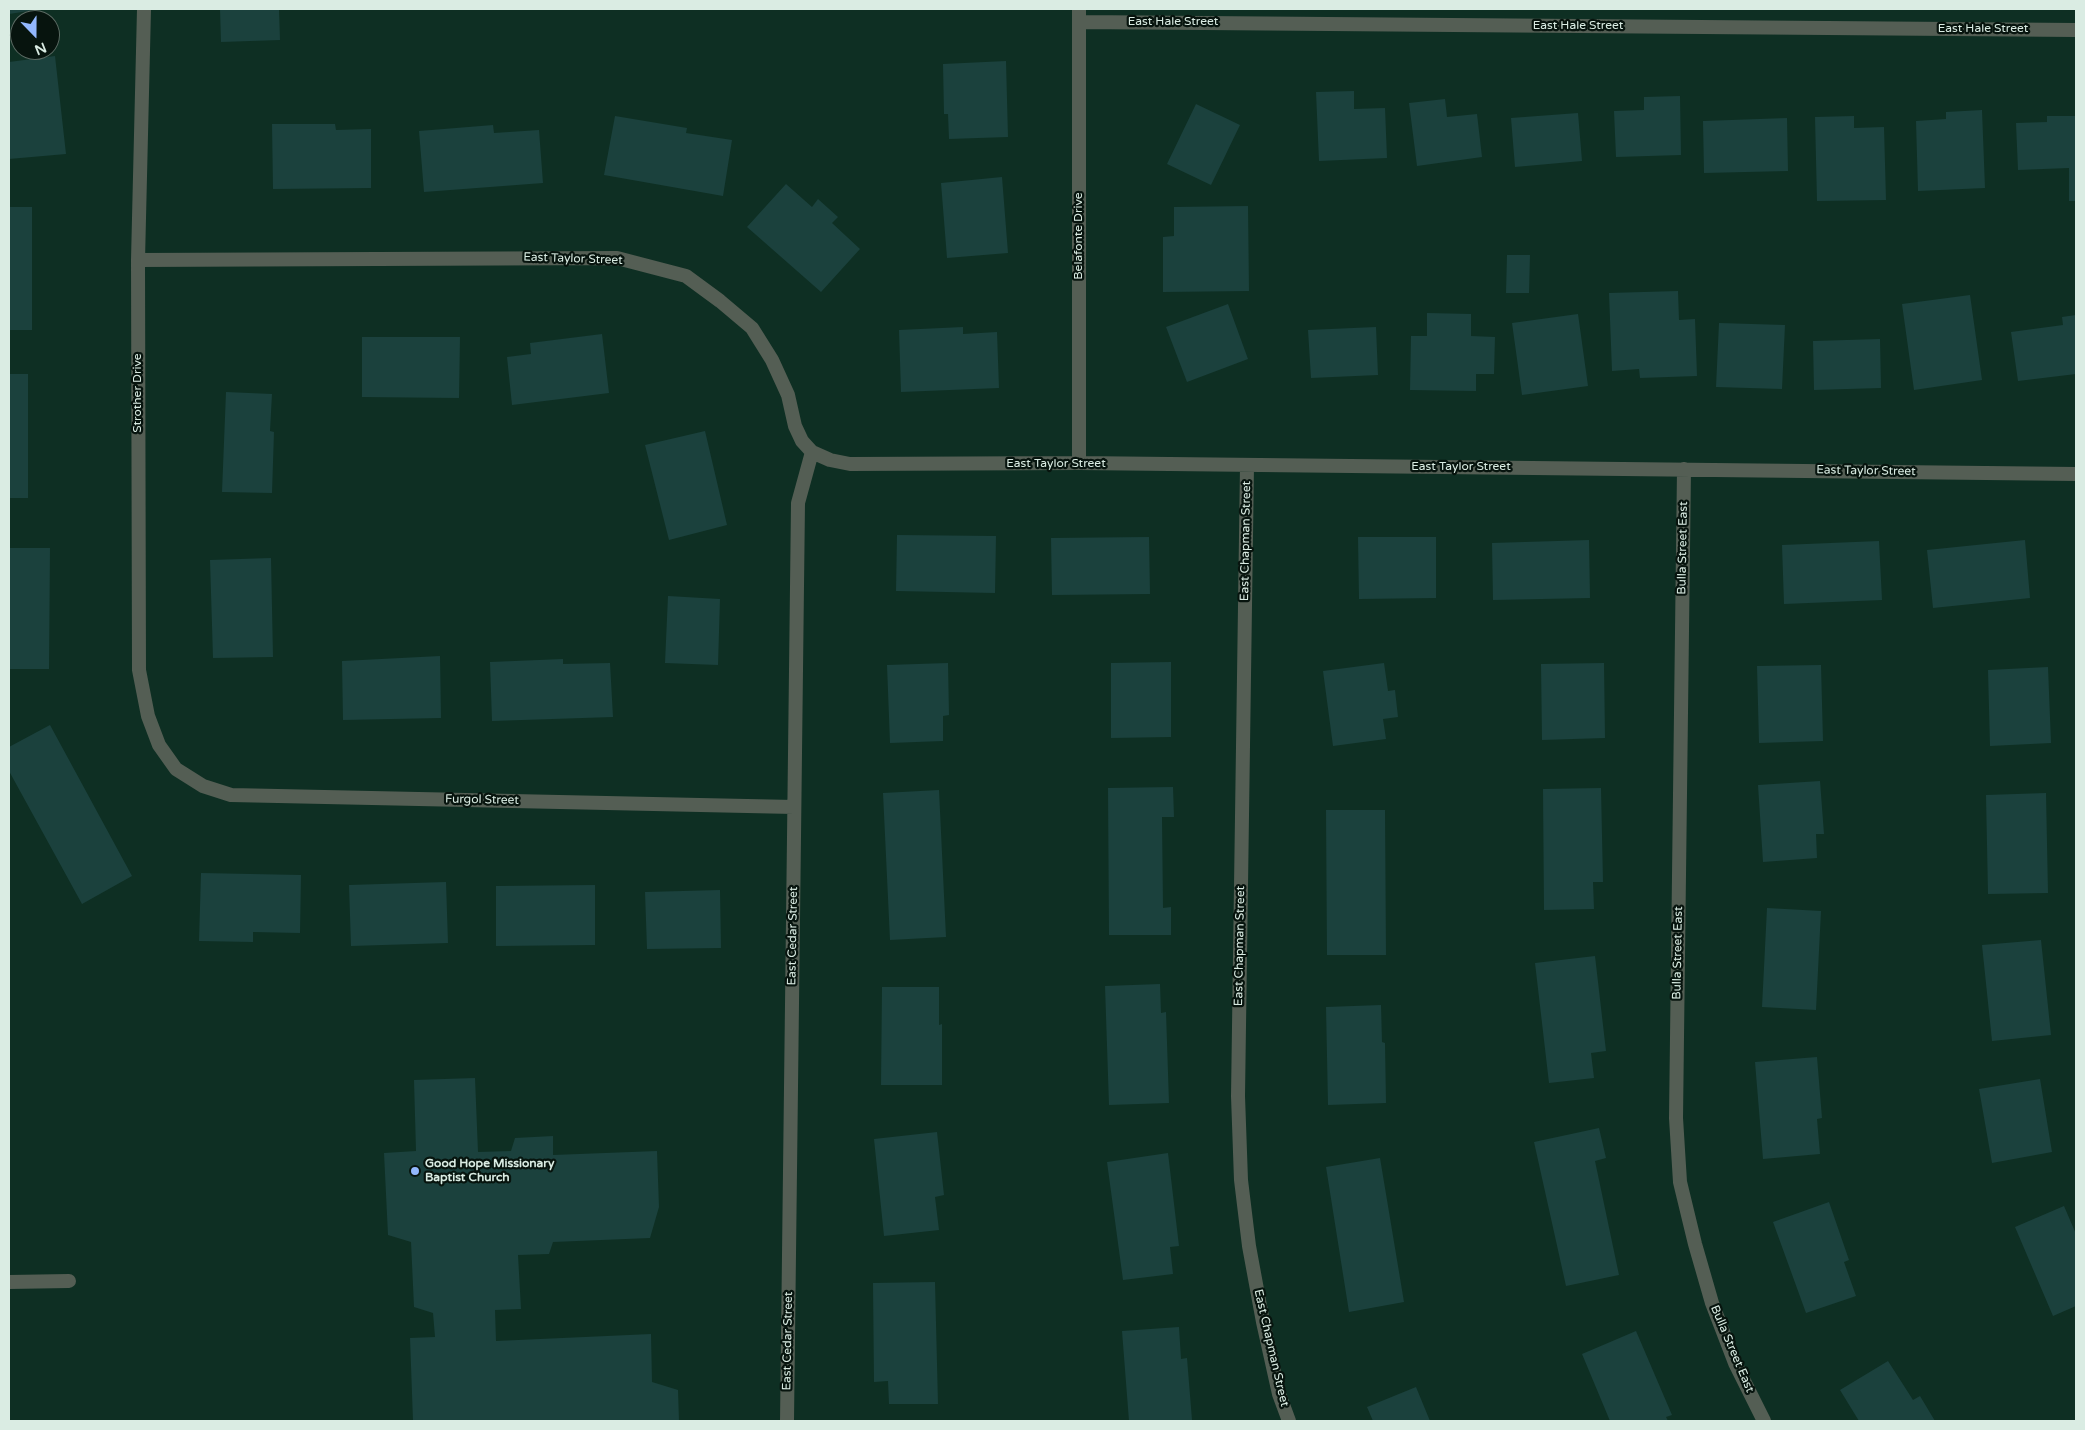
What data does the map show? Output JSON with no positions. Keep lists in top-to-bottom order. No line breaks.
{"streets":{"street":["East Hale Street","Belafonte Drive","East Taylor Street","Strother Drive","East Chapman Street","Bulla Street East","Furgol Street","East Cedar Street"]},"crossings":[["East Hale Street","Belafonte Drive"],["Belafonte Drive","East Taylor Street"],["East Taylor Street","Strother Drive"],["East Taylor Street","East Chapman Street"],["East Taylor Street","Bulla Street East"],["East Taylor Street","East Cedar Street"],["Strother Drive","Furgol Street"],["Furgol Street","East Cedar Street"]],"places":["Good Hope Missionary Baptist Church"],"north":"bottom"}
